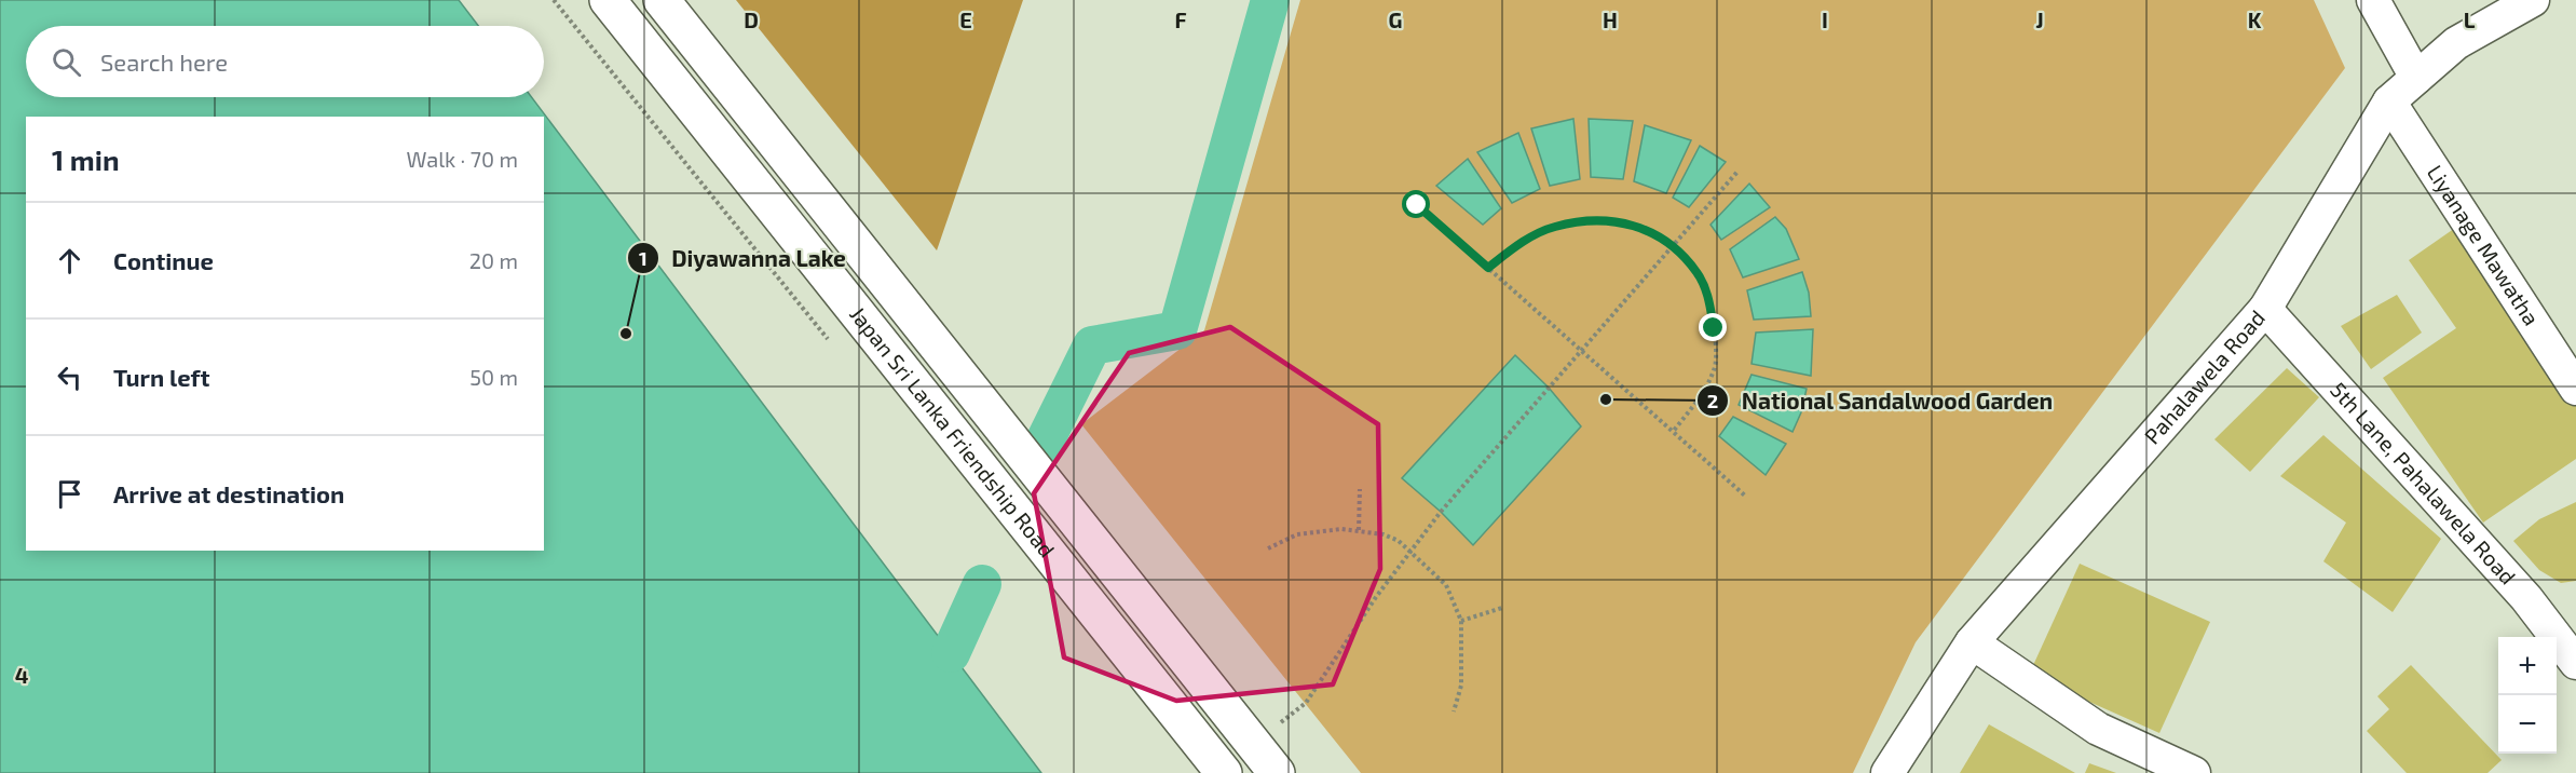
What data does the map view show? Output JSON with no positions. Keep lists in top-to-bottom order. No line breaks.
{"streets":{"main road":["Japan Sri Lanka Friendship Road"],"street":["Liyanage Mawatha","Pahalawela Road","5th Lane, Pahalawela Road"]},"crossings":[["Liyanage Mawatha","Pahalawela Road"],["Pahalawela Road","5th Lane, Pahalawela Road"]],"places":["Diyawanna Lake","National Sandalwood Garden"],"page":{"search":"Search here","heading":["1 min","Walk · 70 m"],"list":[["Continue","20 m"],["Turn left","50 m"],"Arrive at destination"],"map_buttons":["+","−"]},"grid":{"columns":["D","E","F","G","H","I","J","K","L"],"rows":["4"]}}
